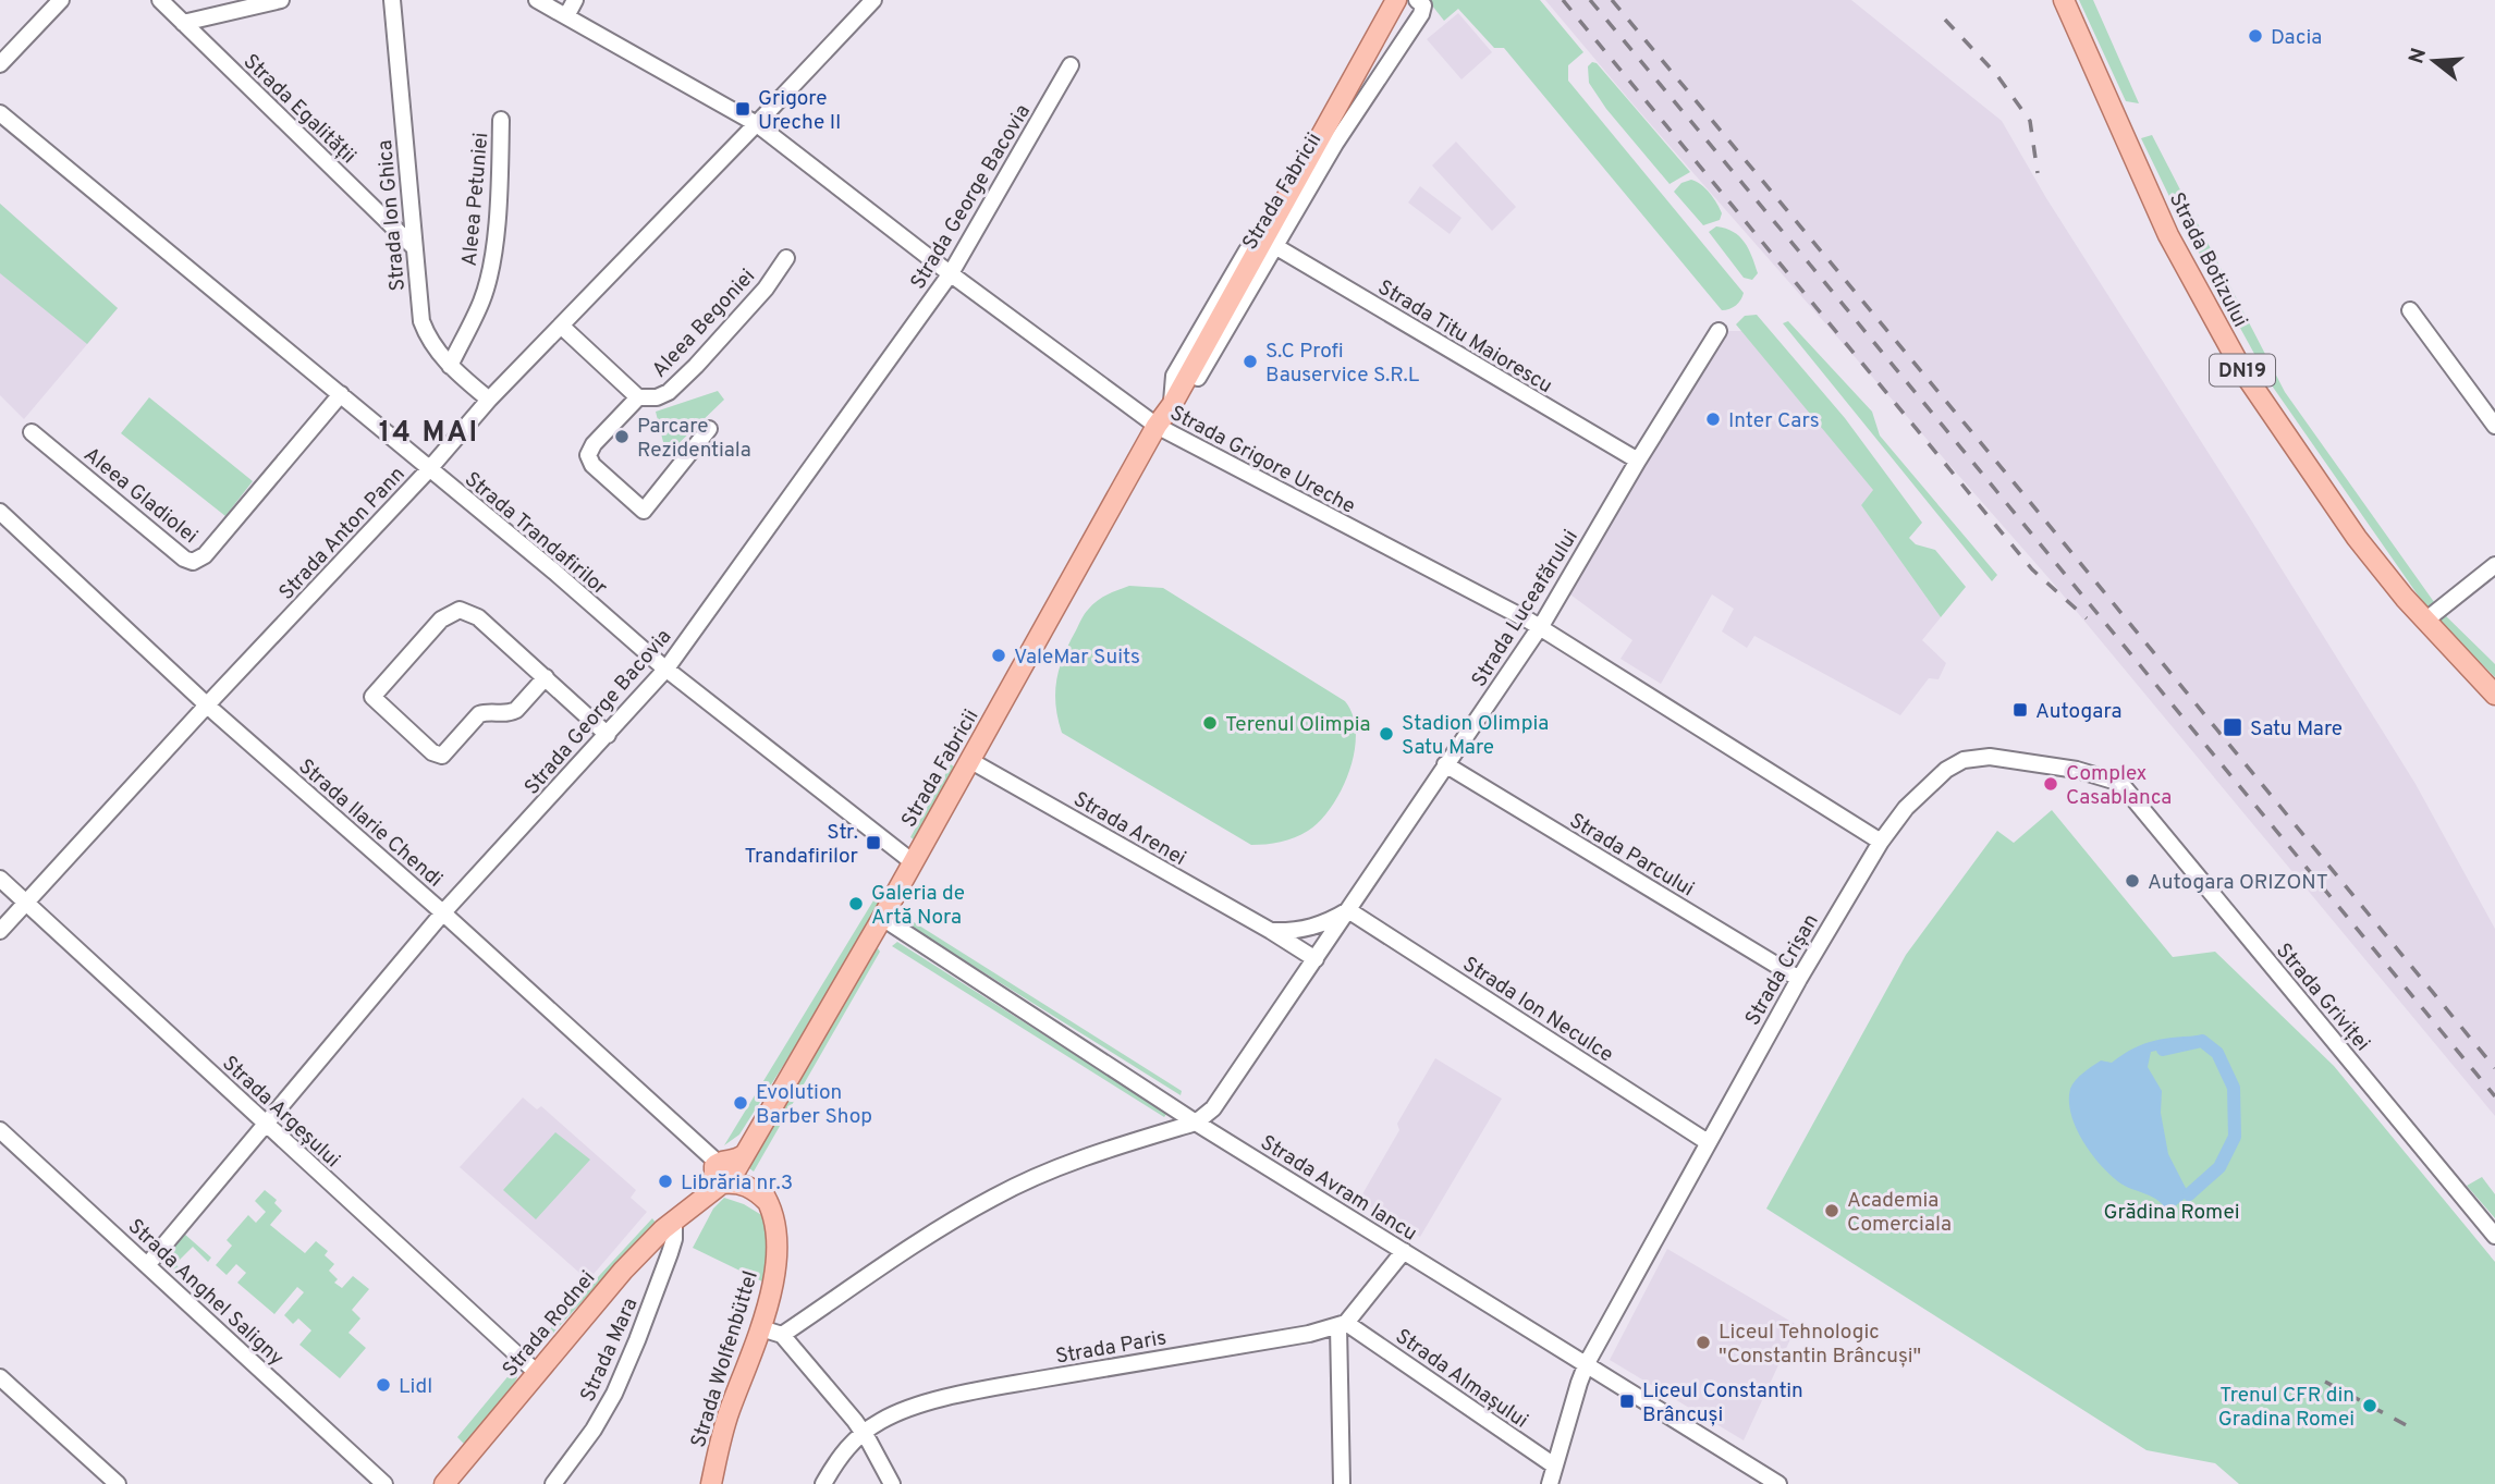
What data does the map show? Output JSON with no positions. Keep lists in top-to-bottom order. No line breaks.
{"streets":{"main road":["Strada Fabricii","Strada Botizului","DN19","Strada Rodnei","Strada Wolfenbüttel"],"street":["Strada Egalității","Strada George Bacovia","Aleea Petuniei","Strada Ion Ghica","Aleea Begoniei","Strada Titu Maiorescu","Strada Grigore Ureche","Aleea Gladiolei","Strada Anton Pann","Strada Trandafirilor","Strada Luceafărului","Strada Ilarie Chendi","Strada Arenei","Strada Parcului","Strada Crișan","Strada Griviței","Strada Ion Neculce","Strada Argeșului","Strada Avram Iancu","Strada Anghel Saligny","Strada Paris","Strada Mara","Strada Almașului"]},"crossings":[["Strada Egalității","Strada Ion Ghica"],["Strada Fabricii","Strada Titu Maiorescu"],["Strada Fabricii","Strada Grigore Ureche"],["Strada Fabricii","Strada Trandafirilor"],["Strada Fabricii","Strada Ilarie Chendi"],["Strada Fabricii","Strada Arenei"],["Strada Fabricii","Strada Avram Iancu"],["Strada Fabricii","Strada Rodnei"],["Strada Fabricii","Strada Wolfenbüttel"],["Strada George Bacovia","Strada Grigore Ureche"],["Strada George Bacovia","Strada Trandafirilor"],["Strada George Bacovia","Strada Ilarie Chendi"],["Strada George Bacovia","Strada Argeșului"],["Strada George Bacovia","Strada Anghel Saligny"],["Aleea Petuniei","Strada Ion Ghica"],["Strada Ion Ghica","Strada Anton Pann"],["Aleea Begoniei","Strada Anton Pann"],["Strada Titu Maiorescu","Strada Luceafărului"],["Strada Grigore Ureche","Strada Anton Pann"],["Strada Grigore Ureche","Strada Luceafărului"],["Strada Grigore Ureche","Strada Crișan"],["Aleea Gladiolei","Strada Trandafirilor"],["Strada Anton Pann","Strada Trandafirilor"],["Strada Anton Pann","Strada Ilarie Chendi"],["Strada Anton Pann","Strada Argeșului"],["Strada Luceafărului","Strada Arenei"],["Strada Luceafărului","Strada Parcului"],["Strada Luceafărului","Strada Ion Neculce"],["Strada Luceafărului","Strada Avram Iancu"],["Strada Ilarie Chendi","Strada Rodnei"],["Strada Ilarie Chendi","Strada Wolfenbüttel"],["Strada Parcului","Strada Crișan"],["Strada Crișan","Strada Griviței"],["Strada Crișan","Strada Ion Neculce"],["Strada Crișan","Strada Avram Iancu"],["Strada Crișan","Strada Almașului"],["Strada Argeșului","Strada Rodnei"],["Strada Rodnei","Strada Mara"],["Strada Rodnei","Strada Wolfenbüttel"],["Strada Paris","Strada Almașului"]],"districts":["14 MAI"],"parks":["Grădina Romei"],"places":{"other":["Dacia","S.C Profi Bauservice S.R.L","Inter Cars","Parcare Rezidentiala","ValeMar Suits","Terenul Olimpia","Stadion Olimpia Satu Mare","Complex Casablanca","Autogara ORIZONT","Galeria de Artă Nora","Evolution Barber Shop","Librăria nr.3","Academia Comerciala","Liceul Tehnologic \"Constantin Brâncuși\"","Lidl","Trenul CFR din Gradina Romei"],"transit":["Grigore Ureche II","Autogara","Satu Mare","Str. Trandafirilor","Liceul Constantin Brâncuși"]},"north":"left"}
